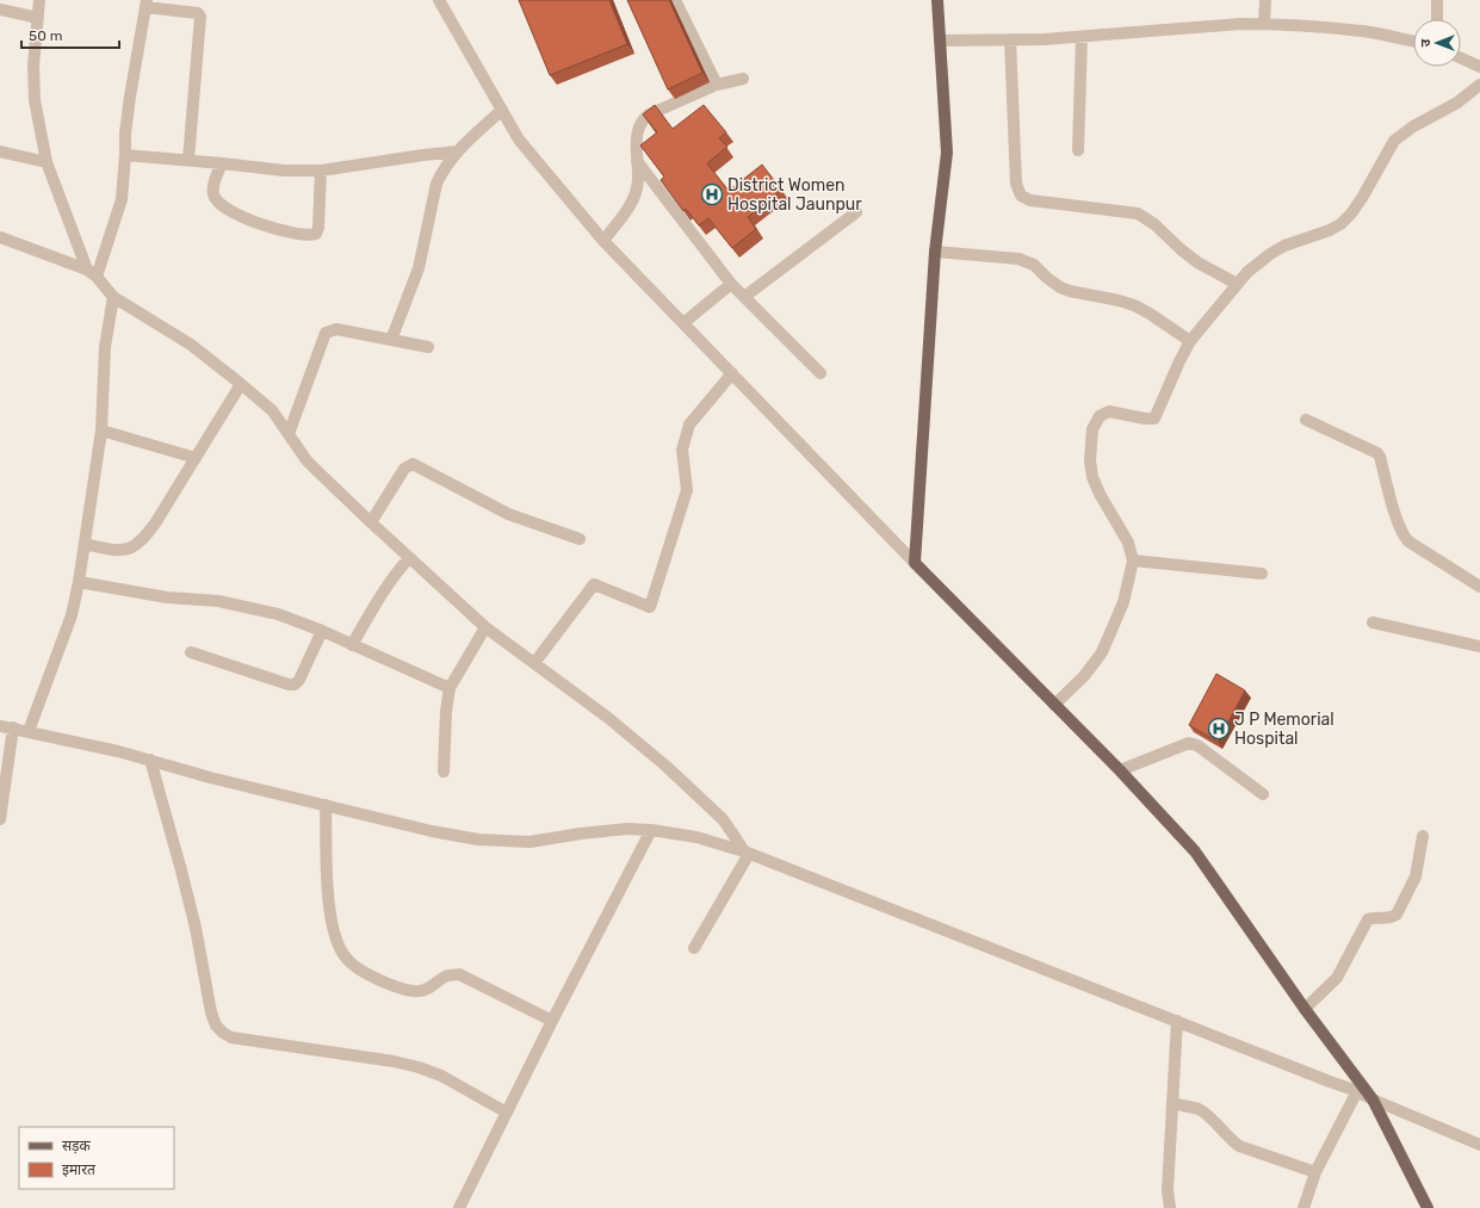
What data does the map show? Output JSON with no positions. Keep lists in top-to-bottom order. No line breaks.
{"places":{"hospital":["District Women Hospital Jaunpur","J P Memorial Hospital"]},"legend":["सड़क","इमारत"],"scale_bar":"50 m","north":"left"}
